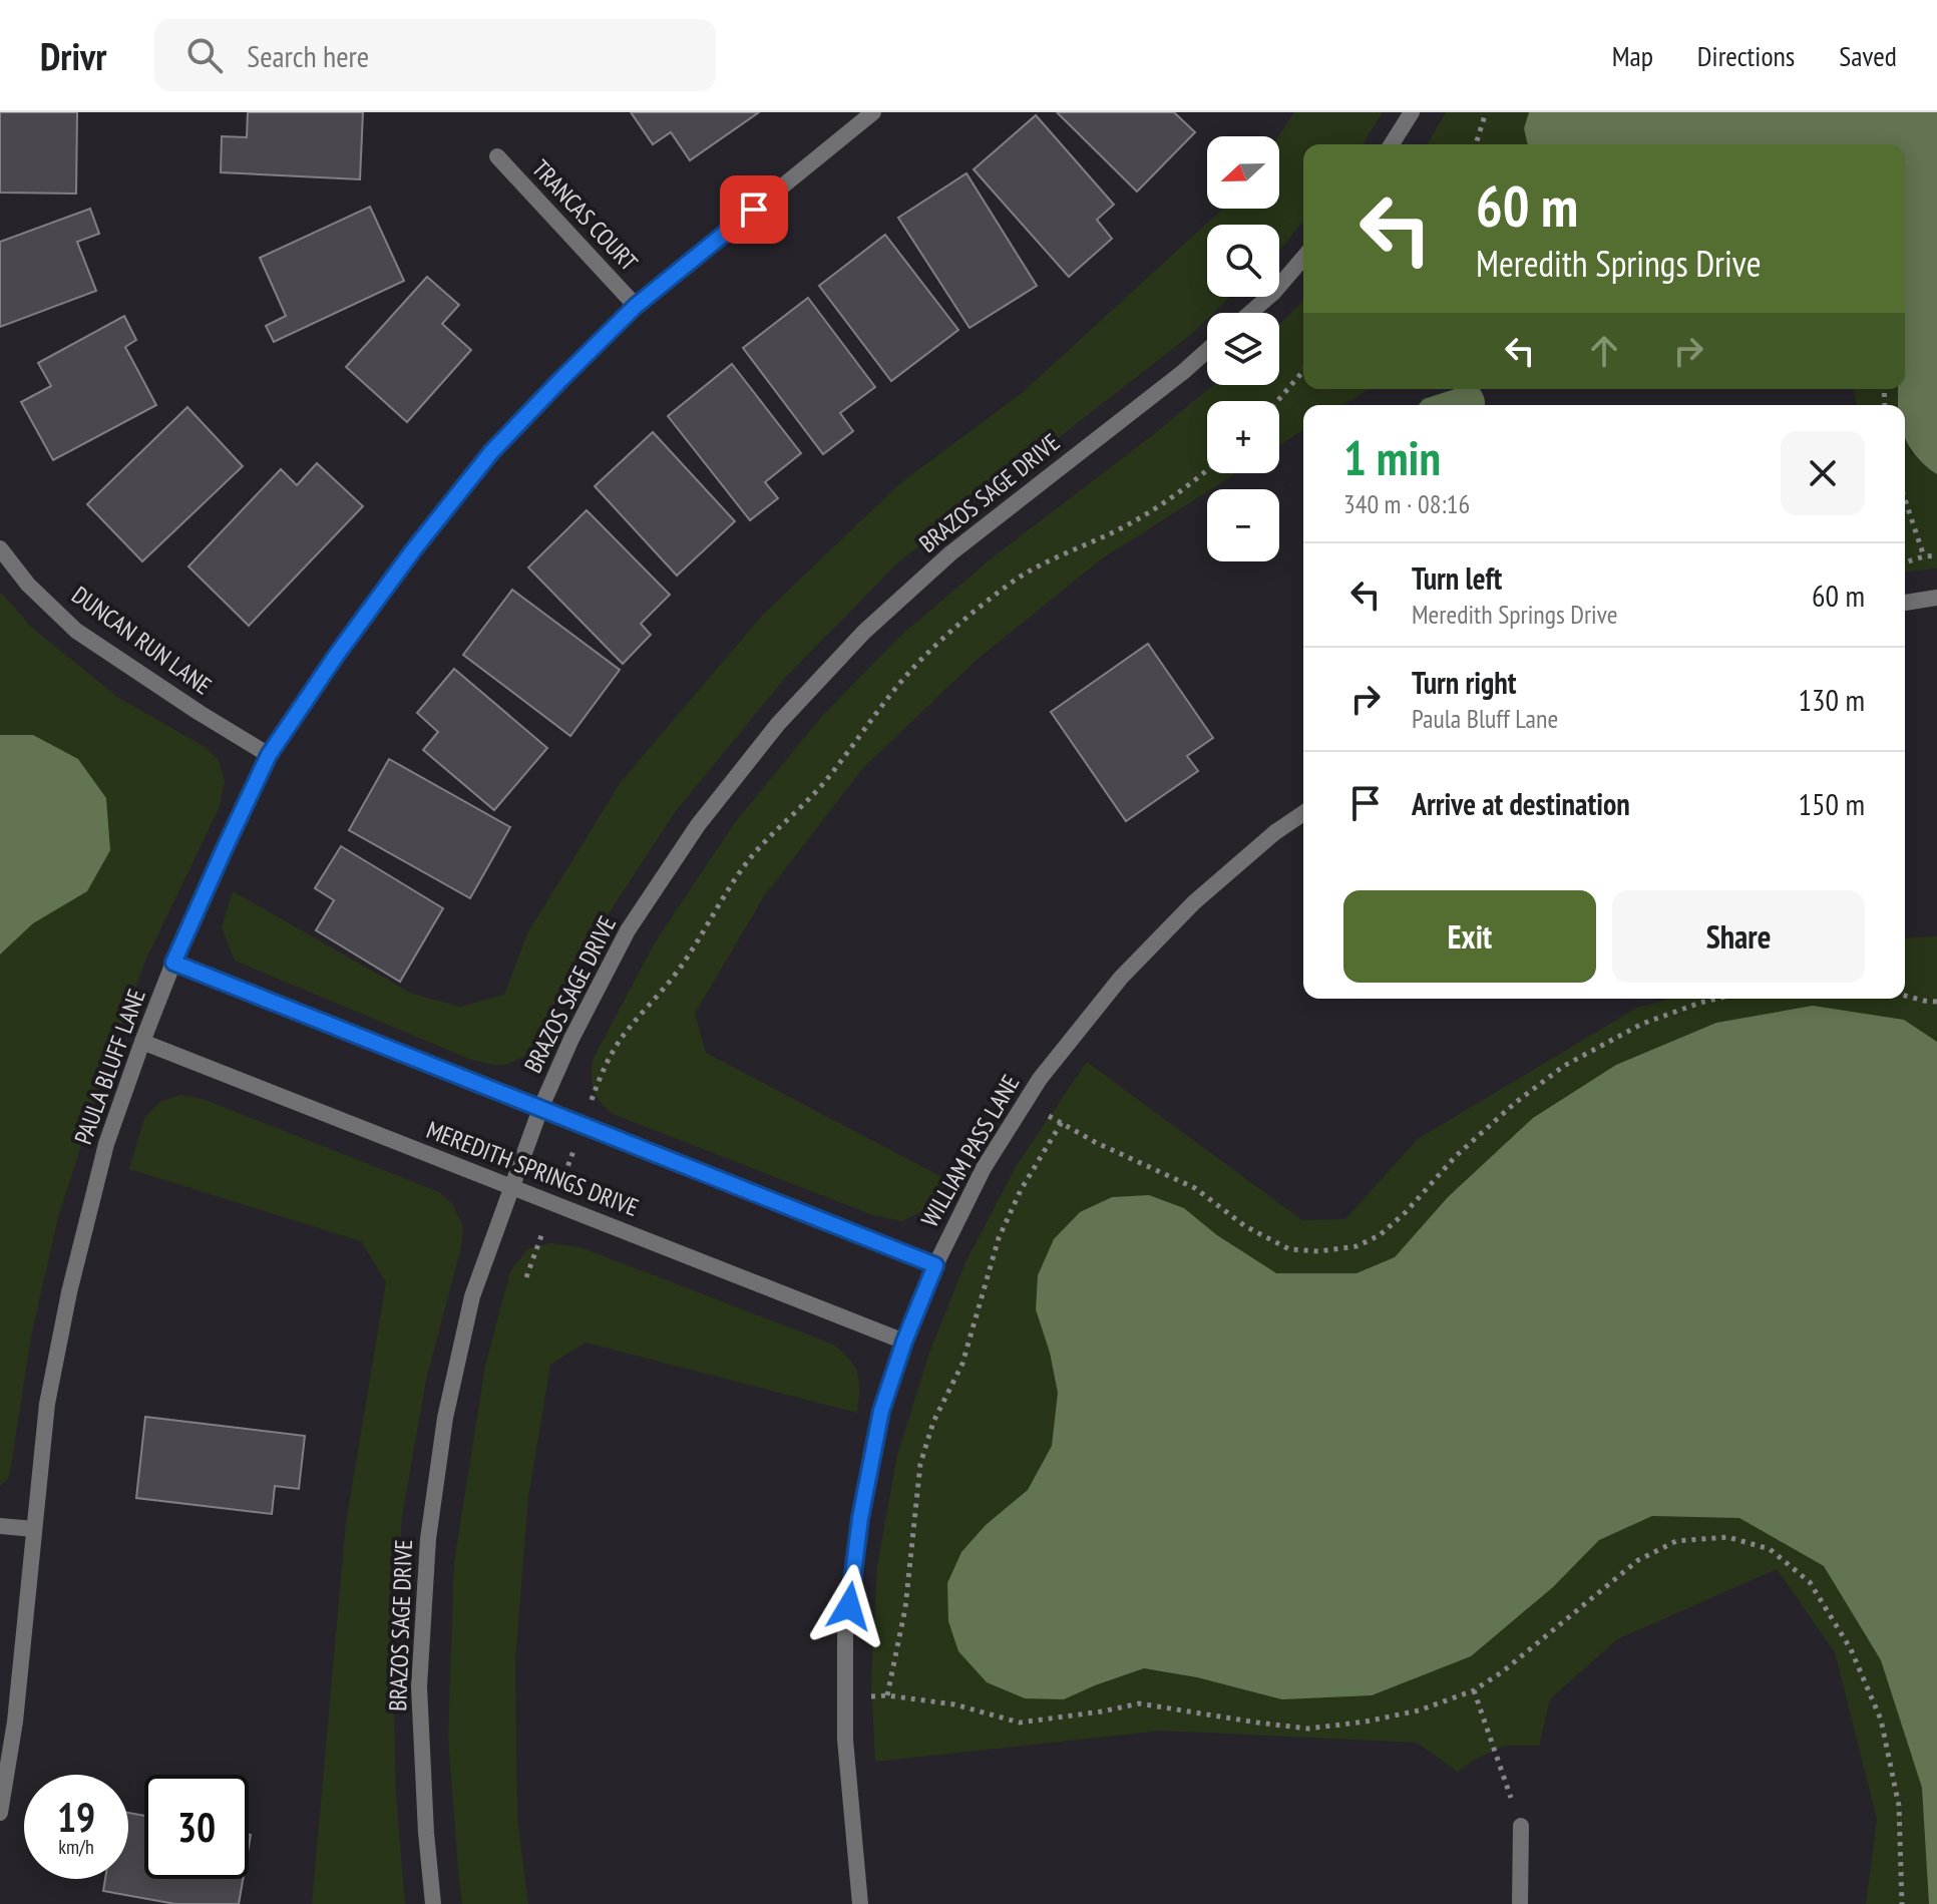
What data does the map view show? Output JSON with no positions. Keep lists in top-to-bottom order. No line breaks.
{"streets":{"street":["TRANCAS COURT","BRAZOS SAGE DRIVE","DUNCAN RUN LANE","PAULA BLUFF LANE","WILLIAM PASS LANE","MEREDITH SPRINGS DRIVE"]},"crossings":[["TRANCAS COURT","PAULA BLUFF LANE"],["BRAZOS SAGE DRIVE","MEREDITH SPRINGS DRIVE"],["DUNCAN RUN LANE","PAULA BLUFF LANE"],["PAULA BLUFF LANE","MEREDITH SPRINGS DRIVE"],["WILLIAM PASS LANE","MEREDITH SPRINGS DRIVE"]],"north":"left","page":{"header":"Drivr","search":"Search here","nav":["Map","Directions","Saved"],"map_buttons":["+","−"],"turn":["60 m","Meredith Springs Drive"],"heading":["1 min","340 m · 08:16"],"list":[{"name":"Turn left","note":"Meredith Springs Drive","value":"60 m"},{"name":"Turn right","note":"Paula Bluff Lane","value":"130 m"},{"name":"Arrive at destination","value":"150 m"}],"buttons":["Exit","Share"],"speed":"19 km/h","limit":"30"}}
